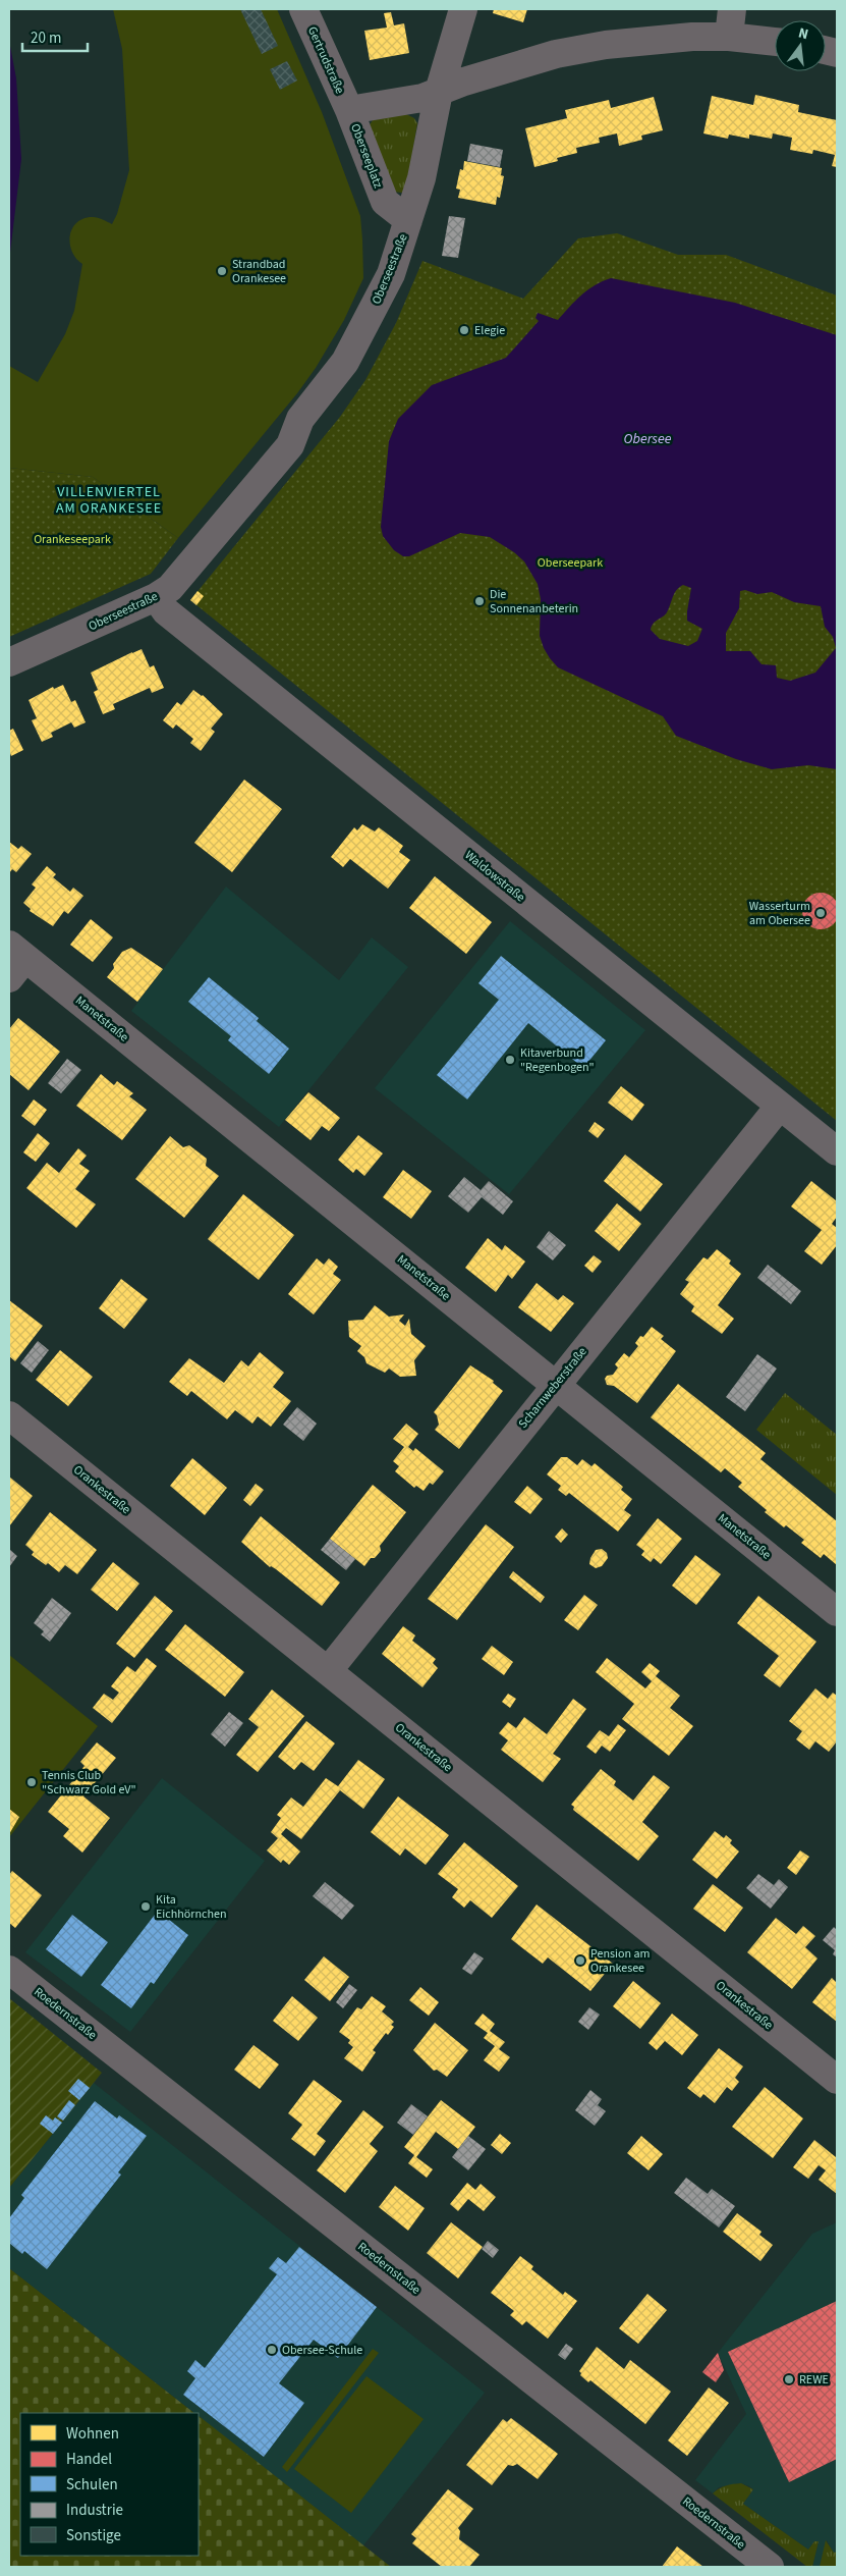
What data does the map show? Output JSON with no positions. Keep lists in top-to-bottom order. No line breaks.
{"streets":{"street":["Gertrudstraße","Oberseeplatz","Oberseestraße","Waldowstraße","Manetstraße","Scharnweberstraße","Orankestraße","Roedernstraße"]},"crossings":[["Gertrudstraße","Oberseeplatz"],["Oberseeplatz","Oberseestraße"],["Oberseestraße","Waldowstraße"],["Waldowstraße","Scharnweberstraße"],["Manetstraße","Scharnweberstraße"],["Scharnweberstraße","Orankestraße"]],"districts":["VILLENVIERTEL AM ORANKESEE"],"water":["Obersee"],"parks":["Orankeseepark","Oberseepark"],"places":["Strandbad Orankesee","Elegie","Die Sonnenanbeterin","Wasserturm am Obersee","Kitaverbund \"Regenbogen\"","Tennis Club \"Schwarz Gold eV\"","Kita Eichhörnchen","Pension am Orankesee","Obersee-Schule","REWE"],"legend":["Wohnen","Handel","Schulen","Industrie","Sonstige"],"scale_bar":"20 m","north":"top"}
